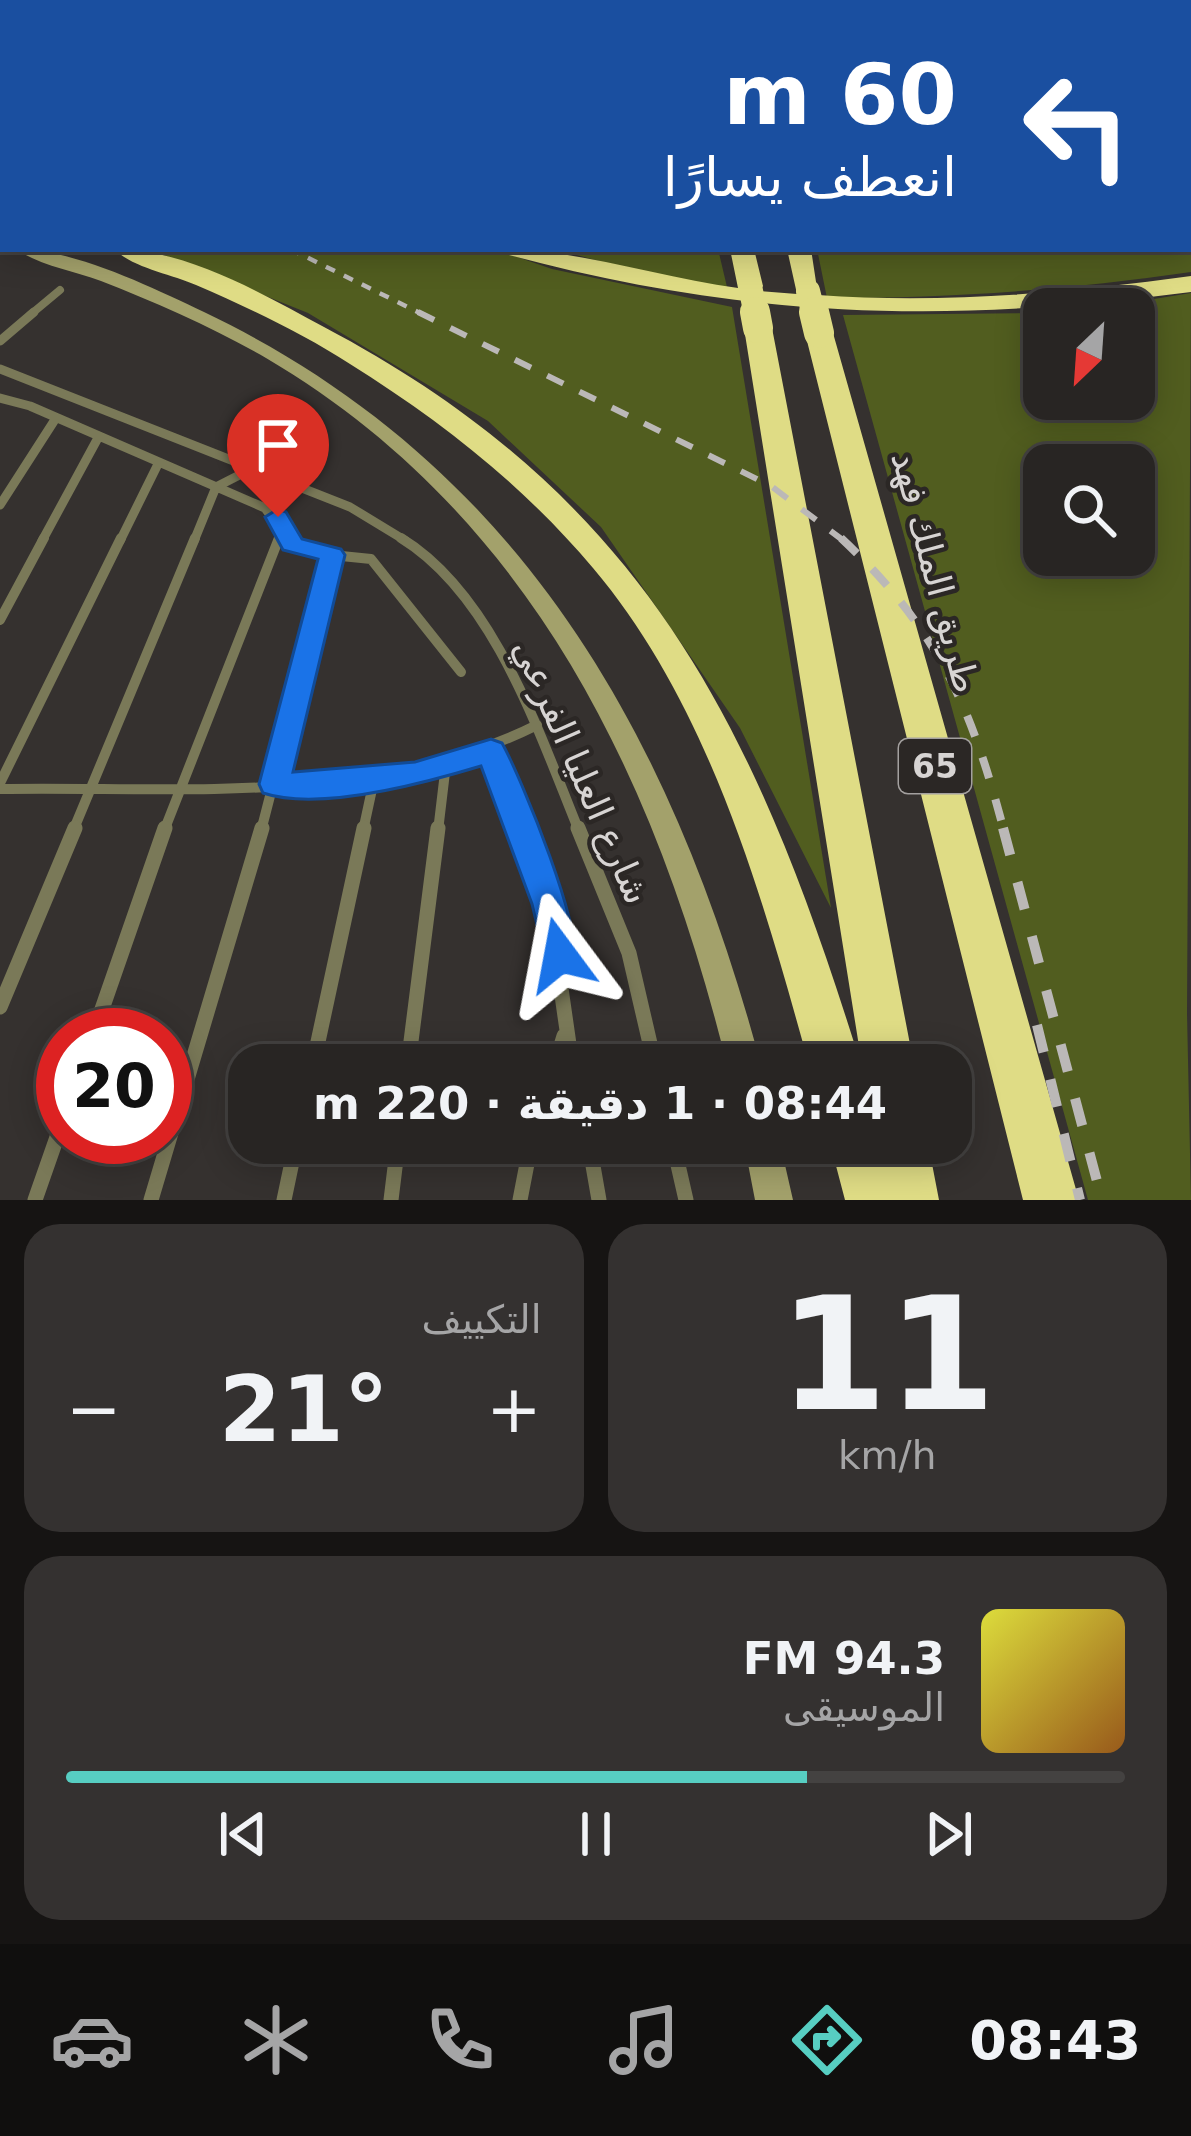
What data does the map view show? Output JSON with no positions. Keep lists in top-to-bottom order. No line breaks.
{"streets":{"highway":["طريق الملك فهد","65"],"lane":["شارع العليا الفرعي"]},"north":"bottom left","page":{"turn":["60 m","انعطف يسارًا"],"limit":"20","trip":"08:44 · 1 دقيقة · 220 m","tile":[["11","km/h"],"التكييف"],"heat":["−","21°","+"],"song":["94.3 FM","الموسيقى"],"tabs":"08:43"}}
